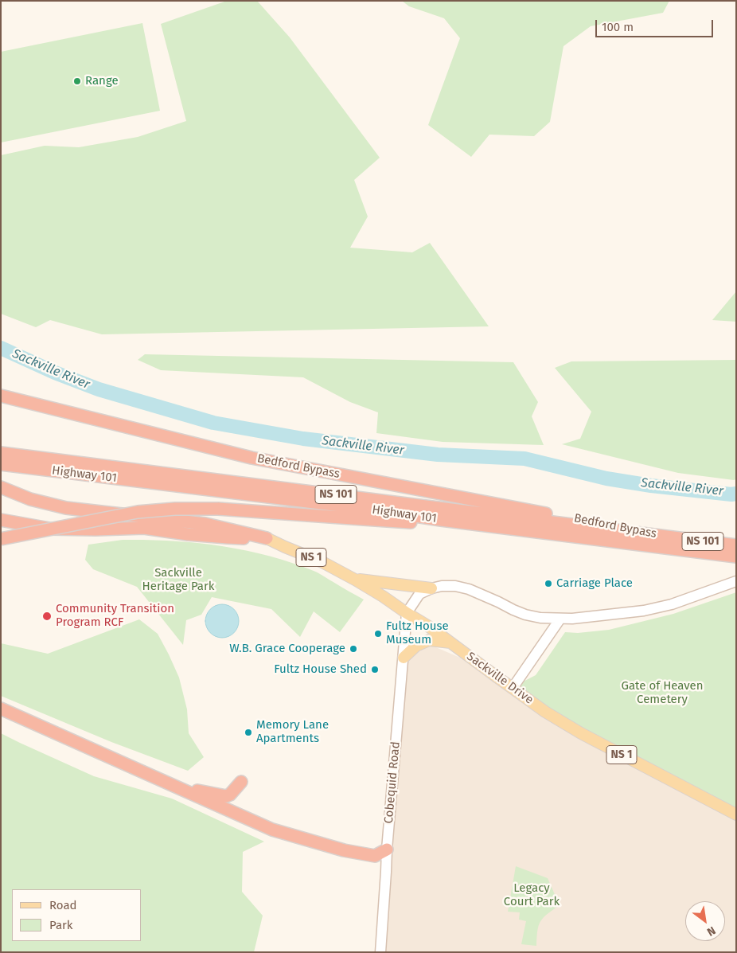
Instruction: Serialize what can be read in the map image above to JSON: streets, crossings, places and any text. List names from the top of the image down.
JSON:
{
  "streets": {
    "highway": ["Bedford Bypass", "Highway 101", "NS 101"],
    "main road": ["NS 1", "Sackville Drive"],
    "street": ["Cobequid Road"]
  },
  "crossings": [
    ["Bedford Bypass", "Highway 101"],
    ["Sackville Drive", "Cobequid Road"]
  ],
  "water": ["Sackville River"],
  "parks": ["Sackville Heritage Park", "Gate of Heaven Cemetery", "Legacy Court Park"],
  "places": [
    "Range",
    "Carriage Place",
    "Community Transition Program RCF",
    "Fultz House Museum",
    "W.B. Grace Cooperage",
    "Fultz House Shed",
    "Memory Lane Apartments"
  ],
  "legend": ["Road", "Park"],
  "scale_bar": "100 m",
  "north": "bottom right"
}
